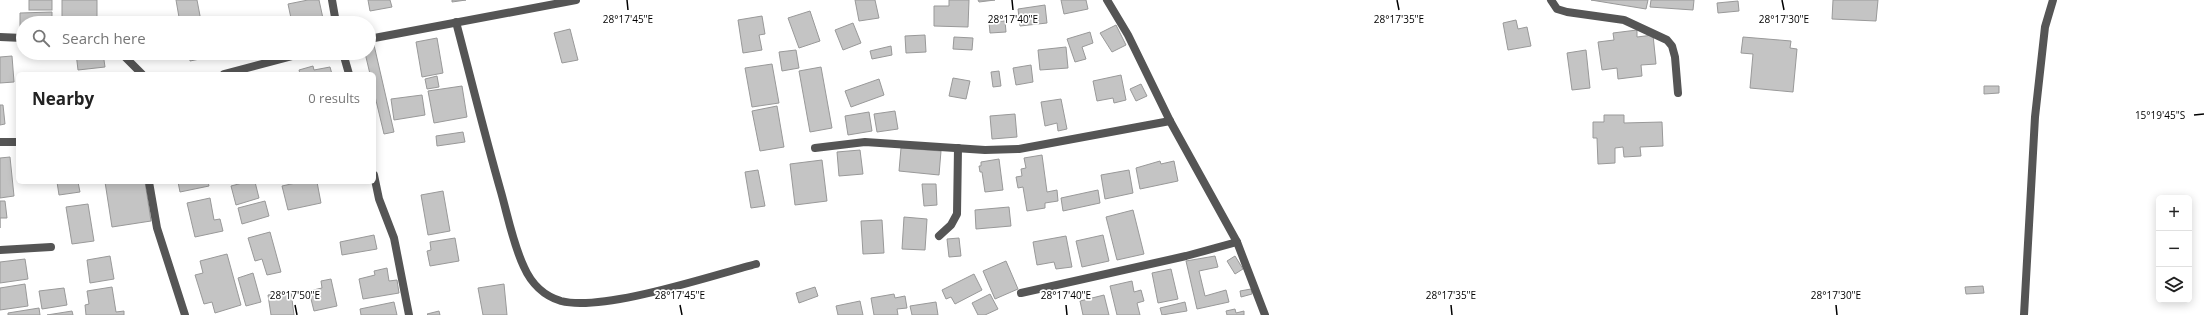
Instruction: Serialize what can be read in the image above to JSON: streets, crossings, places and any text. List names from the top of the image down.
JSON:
{
  "page": {
    "search": "Search here",
    "heading": ["Nearby", "0 results"],
    "map_buttons": ["+", "−"]
  },
  "coordinates": [
    "28°17'40\"E",
    "28°17'45\"E",
    "28°17'35\"E",
    "28°17'30\"E",
    "15°19'45\"S",
    "28°17'50\"E"
  ]
}
